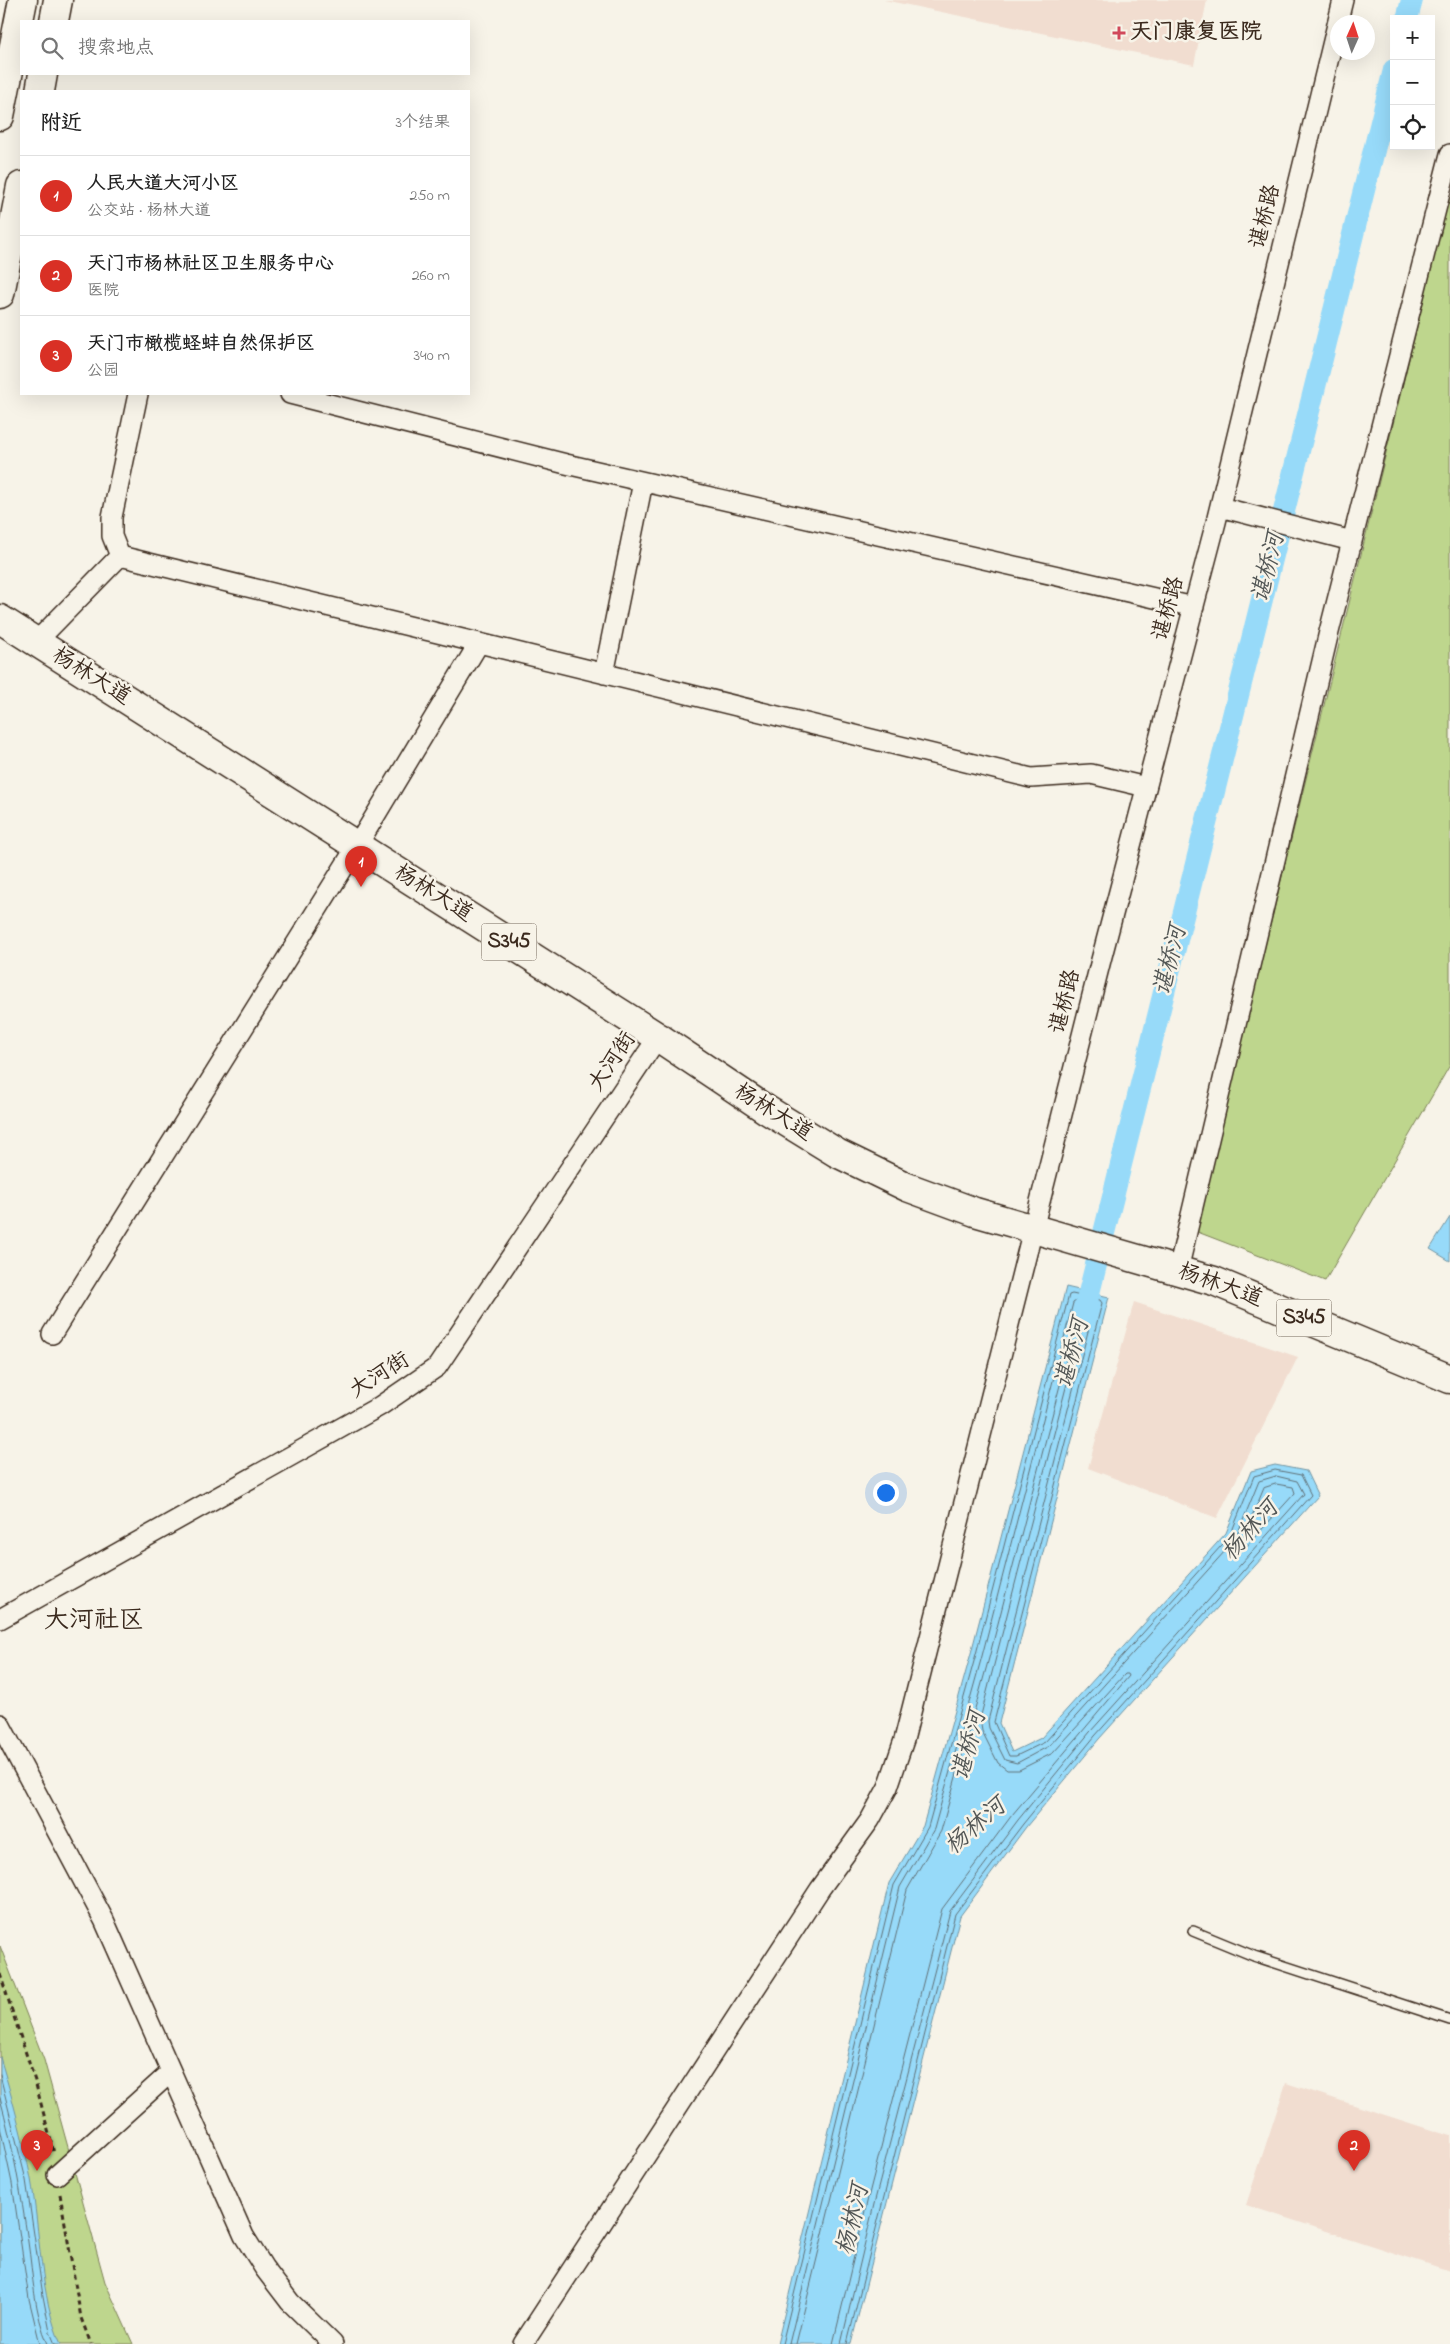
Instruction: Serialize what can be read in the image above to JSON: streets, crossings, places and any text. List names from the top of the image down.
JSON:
{
  "streets": {
    "main road": ["杨林大道", "S345"],
    "street": ["谌桥路", "大河街"]
  },
  "crossings": [
    ["谌桥路", "杨林大道"],
    ["谌桥路", "S345"],
    ["杨林大道", "S345"],
    ["杨林大道", "大河街"]
  ],
  "districts": ["大河社区"],
  "water": ["谌桥河", "杨林河"],
  "places": {
    "health": ["天门康复医院"]
  },
  "north": "top",
  "page": {
    "map_buttons": ["+", "−"],
    "search": "搜索地点",
    "heading": ["附近", "3个结果"],
    "list": [
      {
        "mark": "1",
        "name": "人民大道大河小区",
        "note": "公交站 · 杨林大道",
        "value": "250 m"
      },
      {
        "mark": "2",
        "name": "天门市杨林社区卫生服务中心",
        "note": "医院",
        "value": "260 m"
      },
      {
        "mark": "3",
        "name": "天门市橄榄蛏蚌自然保护区",
        "note": "公园",
        "value": "340 m"
      }
    ],
    "pins": ["1", "2", "3"]
  }
}
